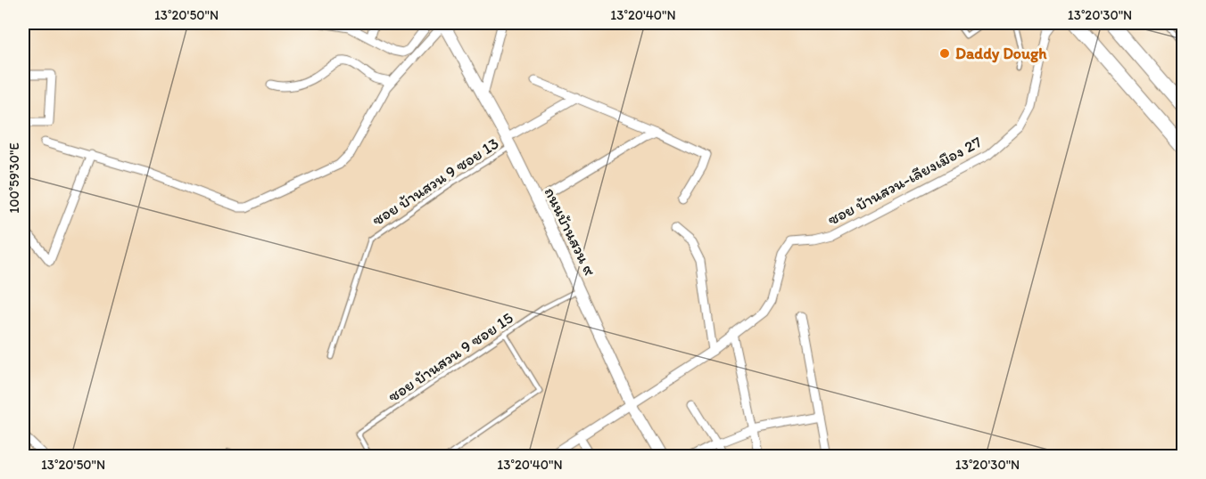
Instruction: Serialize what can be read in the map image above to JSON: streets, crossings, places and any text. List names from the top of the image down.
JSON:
{
  "streets": {
    "street": ["ซอย บ้านสวน-เลียงเมือง 27", "ถนนบ้านสวน ๙"],
    "lane": ["ซอย บ้านสวน 9 ซอย 13", "ซอย บ้านสวน 9 ซอย 15"]
  },
  "crossings": [
    ["ซอย บ้านสวน-เลียงเมือง 27", "ถนนบ้านสวน ๙"],
    ["ซอย บ้านสวน 9 ซอย 13", "ถนนบ้านสวน ๙"],
    ["ถนนบ้านสวน ๙", "ซอย บ้านสวน 9 ซอย 15"]
  ],
  "places": ["Daddy Dough"],
  "coordinates": [
    "13°20'50\"N",
    "13°20'40\"N",
    "13°20'30\"N",
    "100°59'30\"E"
  ]
}
